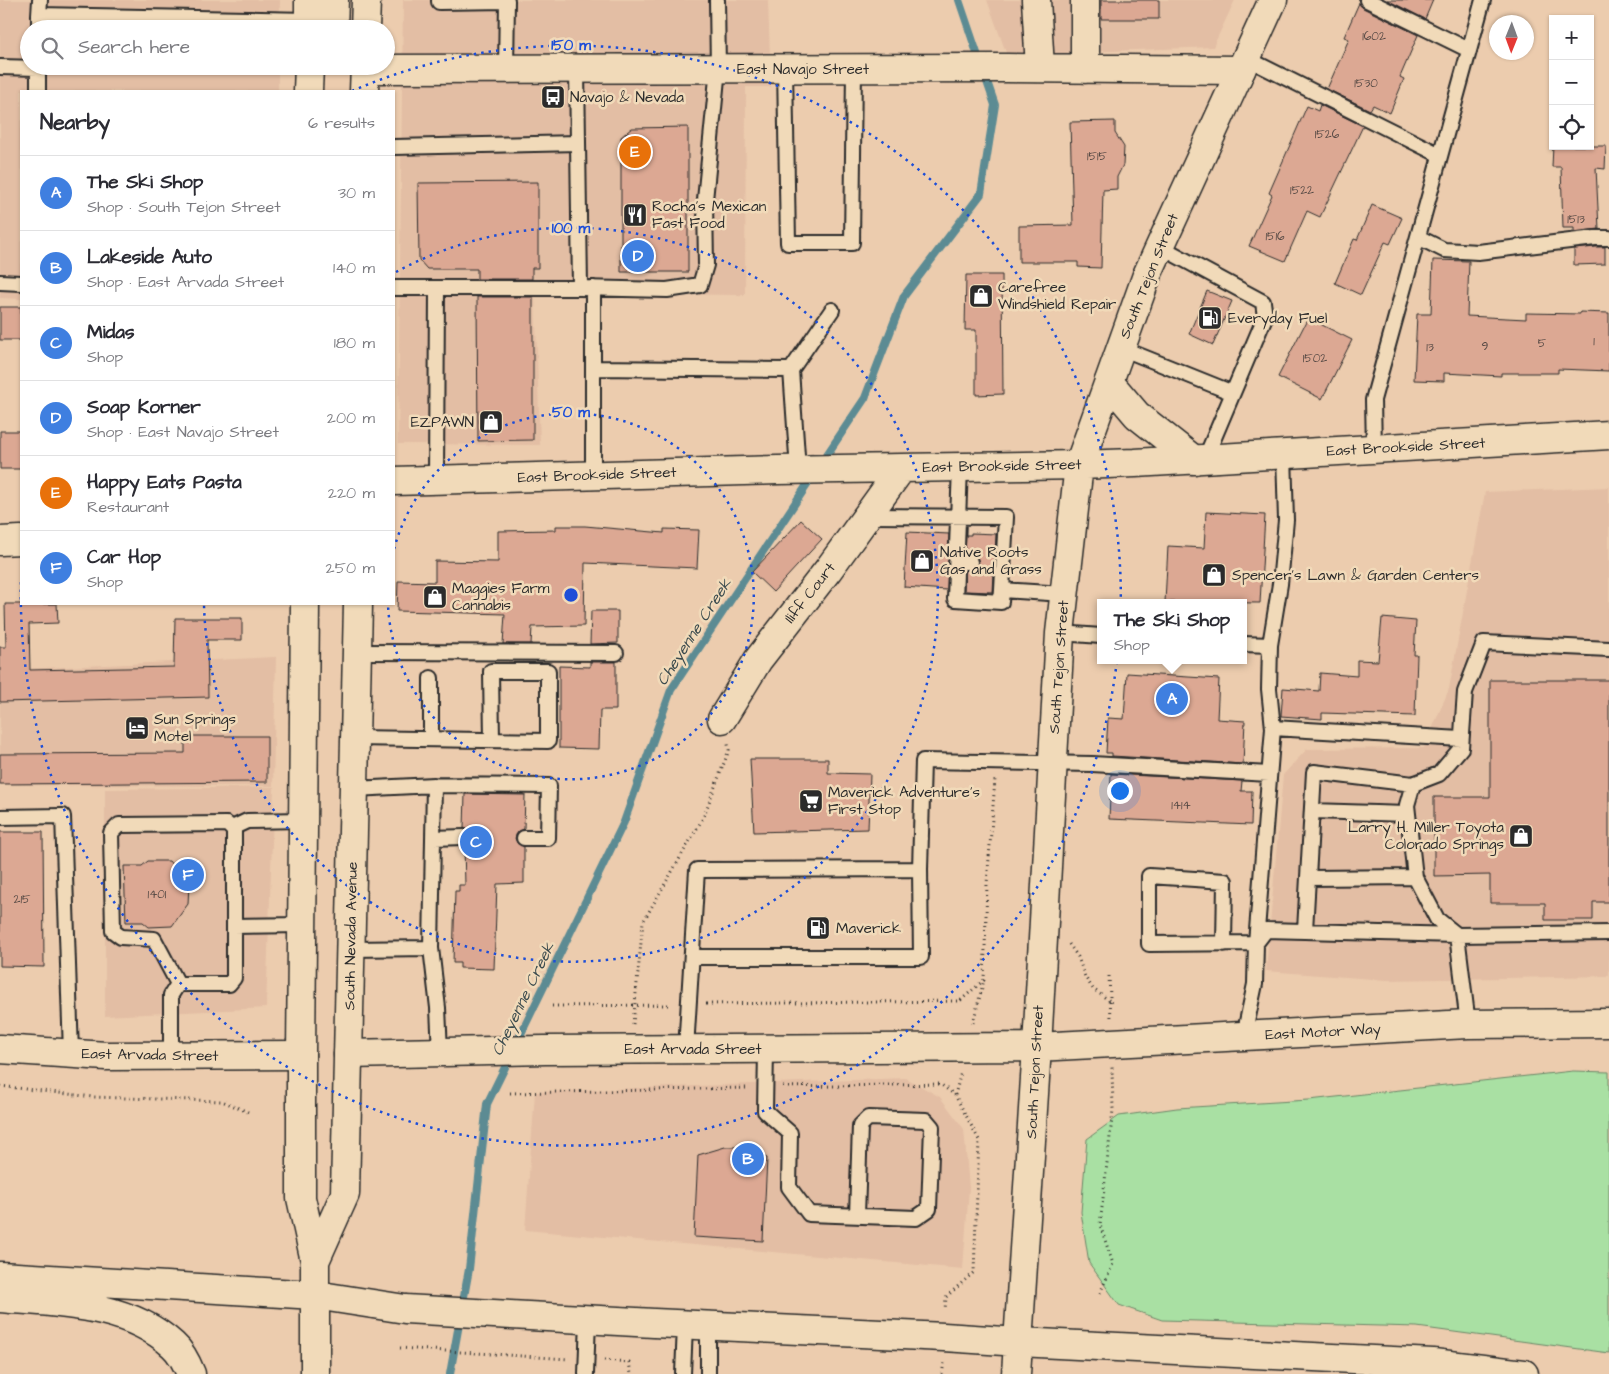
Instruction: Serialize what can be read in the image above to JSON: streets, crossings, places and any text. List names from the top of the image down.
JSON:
{
  "streets": {
    "main road": [
      "East Navajo Street",
      "South Tejon Street",
      "East Brookside Street",
      "Iliff Court",
      "South Nevada Avenue",
      "East Motor Way",
      "East Arvada Street"
    ]
  },
  "crossings": [
    ["East Navajo Street", "South Tejon Street"],
    ["South Tejon Street", "East Brookside Street"],
    ["South Tejon Street", "East Motor Way"],
    ["South Tejon Street", "East Arvada Street"],
    ["East Brookside Street", "Iliff Court"],
    ["South Nevada Avenue", "East Arvada Street"],
    ["East Motor Way", "East Arvada Street"]
  ],
  "water": ["Cheyenne Creek"],
  "places": {
    "bus stop": ["Navajo & Nevada"],
    "restaurant": ["Rocha's Mexican Fast Food"],
    "shop": [
      "Carefree Windshield Repair",
      "EZPAWN",
      "Native Roots Gas and Grass",
      "Spencer’s Lawn & Garden Centers",
      "Maggies Farm Cannabis",
      "Larry H. Miller Toyota Colorado Springs"
    ],
    "fuel station": ["Everyday Fuel", "Maverick"],
    "hotel": ["Sun Springs Motel"],
    "supermarket": ["Maverick Adventure's First Stop"]
  },
  "house_numbers": [
    "1602",
    "1530",
    "1526",
    "1515",
    "1522",
    "1513",
    "1516",
    "1",
    "5",
    "9",
    "13",
    "1502",
    "1414",
    "1401",
    "215"
  ],
  "north": "bottom",
  "page": {
    "map_buttons": ["+", "−"],
    "search": "Search here",
    "heading": ["Nearby", "6 results"],
    "pins": [
      "E",
      "D",
      "A",
      "C",
      "F",
      "B"
    ],
    "list": [
      {
        "mark": "A",
        "name": "The Ski Shop",
        "note": "Shop · South Tejon Street",
        "value": "30 m"
      },
      {
        "mark": "B",
        "name": "Lakeside Auto",
        "note": "Shop · East Arvada Street",
        "value": "140 m"
      },
      {
        "mark": "C",
        "name": "Midas",
        "note": "Shop",
        "value": "180 m"
      },
      {
        "mark": "D",
        "name": "Soap Korner",
        "note": "Shop · East Navajo Street",
        "value": "200 m"
      },
      {
        "mark": "E",
        "name": "Happy Eats Pasta",
        "note": "Restaurant",
        "value": "220 m"
      },
      {
        "mark": "F",
        "name": "Car Hop",
        "note": "Shop",
        "value": "250 m"
      }
    ],
    "popup": ["The Ski Shop", "Shop"]
  },
  "rings": ["150 m", "100 m", "50 m"]
}
